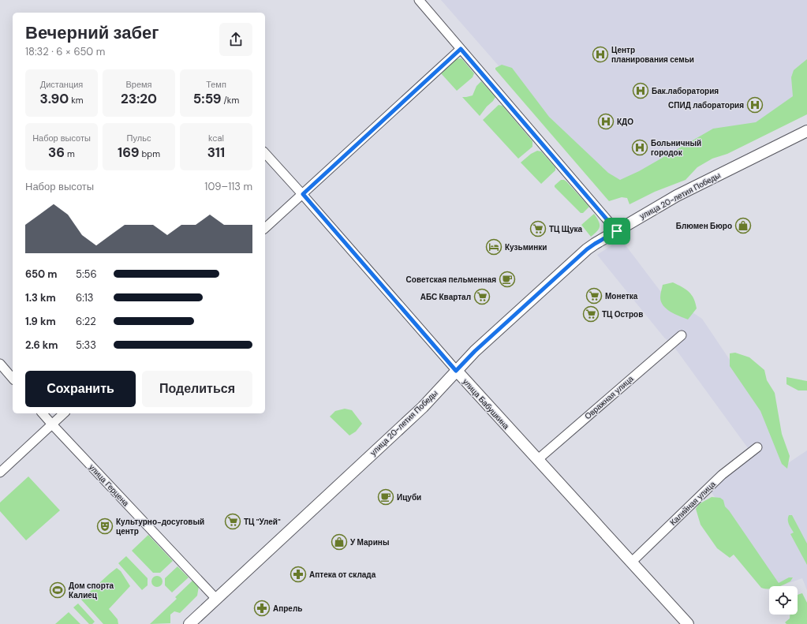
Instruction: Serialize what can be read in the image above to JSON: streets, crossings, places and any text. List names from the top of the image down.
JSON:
{
  "streets": {
    "street": [
      "улица 20-летия Победы",
      "Овражная улица",
      "улица Бабушкина",
      "улица Герцена",
      "Калийная улица"
    ]
  },
  "crossings": [
    ["улица 20-летия Победы", "улица Бабушкина"],
    ["улица 20-летия Победы", "улица Герцена"],
    ["Овражная улица", "улица Бабушкина"],
    ["улица Бабушкина", "Калийная улица"]
  ],
  "places": {
    "hospital": [
      "Центр планирования семьи",
      "Бак.лаборатория",
      "СПИД лаборатория",
      "КДО",
      "Больничный городок"
    ],
    "shop": ["Блюмен Бюро", "У Марины"],
    "supermarket": [
      "ТЦ Щука",
      "Монетка",
      "АБС Квартал",
      "ТЦ Остров",
      "ТЦ \"Улей\""
    ],
    "hotel": ["Кузьминки"],
    "cafe": ["Советская пельменная", "Ицуби"],
    "theatre": ["Культурно-досуговый центр"],
    "pharmacy": ["Аптека от склада", "Апрель"],
    "sports": ["Дом спорта Калиец"]
  },
  "page": {
    "heading": ["Вечерний забег", "18:32 · 6 × 650 m"],
    "stats": [
      ["Дистанция", "3.90 km"],
      ["Время", "23:20"],
      ["Темп", "5:59 /km"],
      ["Набор высоты", "36 m"],
      ["Пульс", "169 bpm"],
      ["kcal", "311"]
    ],
    "chart": ["Набор высоты", "109–113 m"],
    "list": [
      {
        "name": "650 m",
        "note": "5:56"
      },
      {
        "name": "1.3 km",
        "note": "6:13"
      },
      {
        "name": "1.9 km",
        "note": "6:22"
      },
      {
        "name": "2.6 km",
        "note": "5:33"
      }
    ],
    "buttons": ["Сохранить", "Поделиться"]
  }
}
